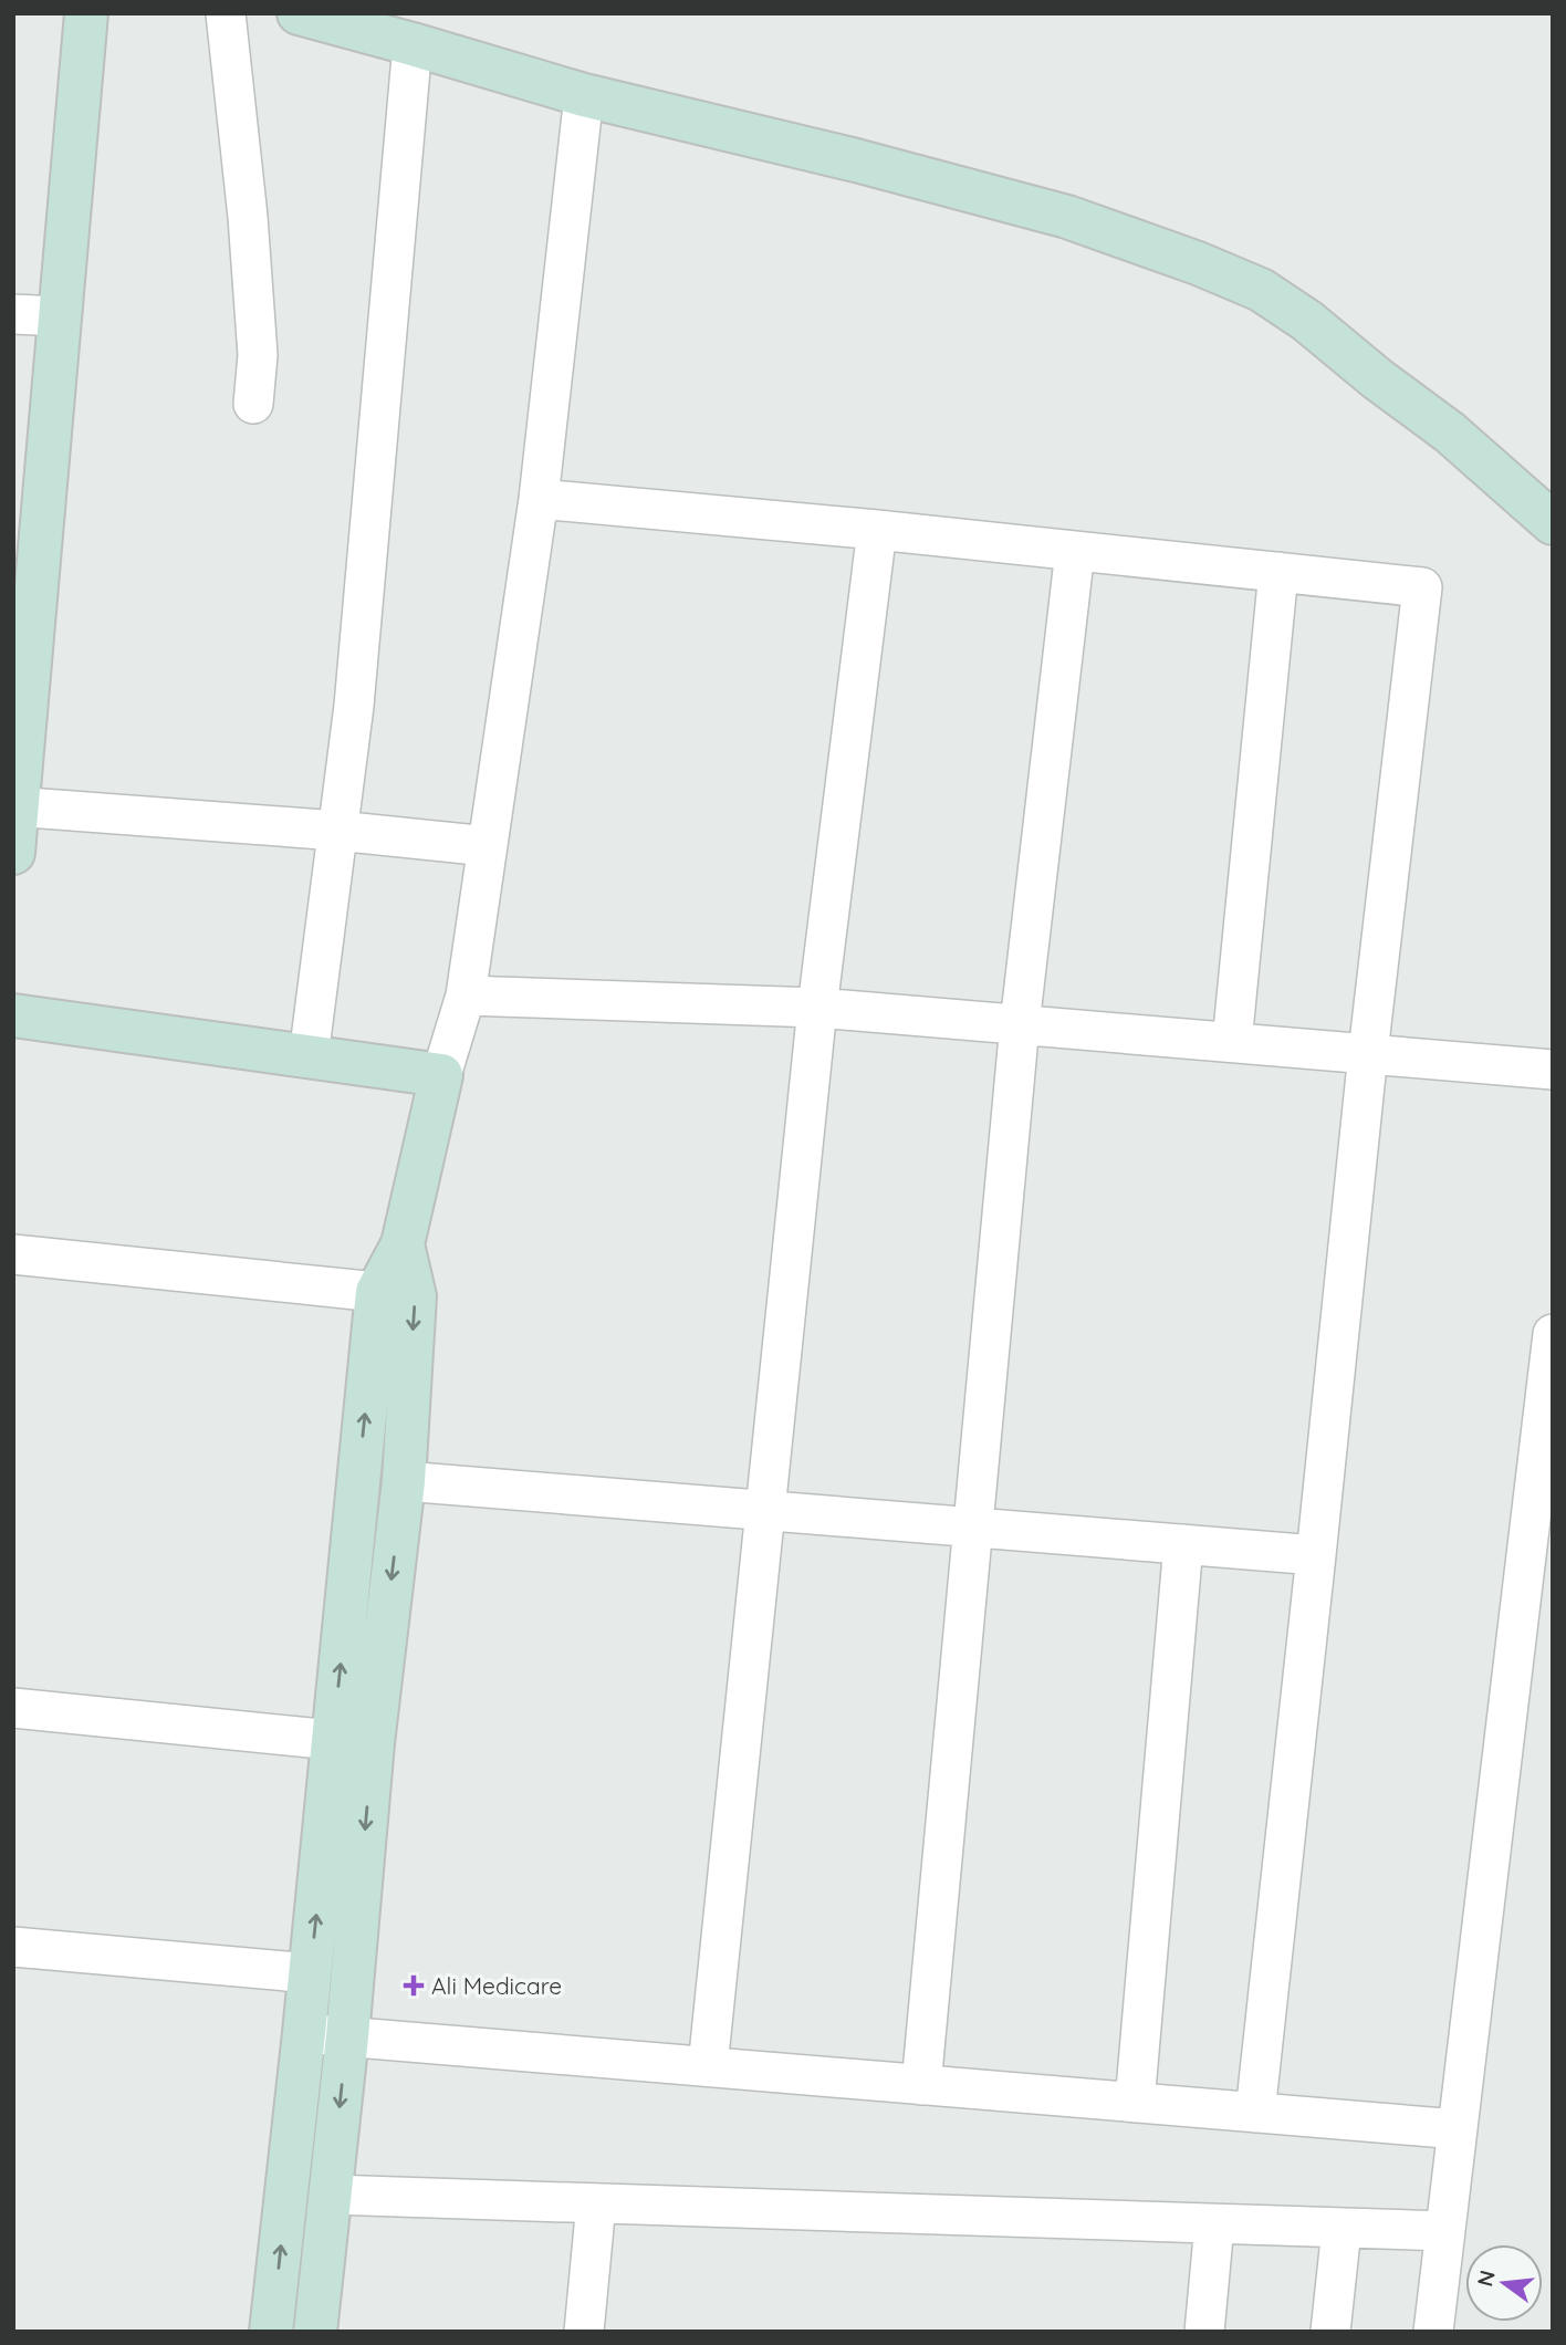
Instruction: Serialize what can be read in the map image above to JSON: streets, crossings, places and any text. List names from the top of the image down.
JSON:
{
  "places": {
    "health": ["Ali Medicare"]
  },
  "north": "left"
}
